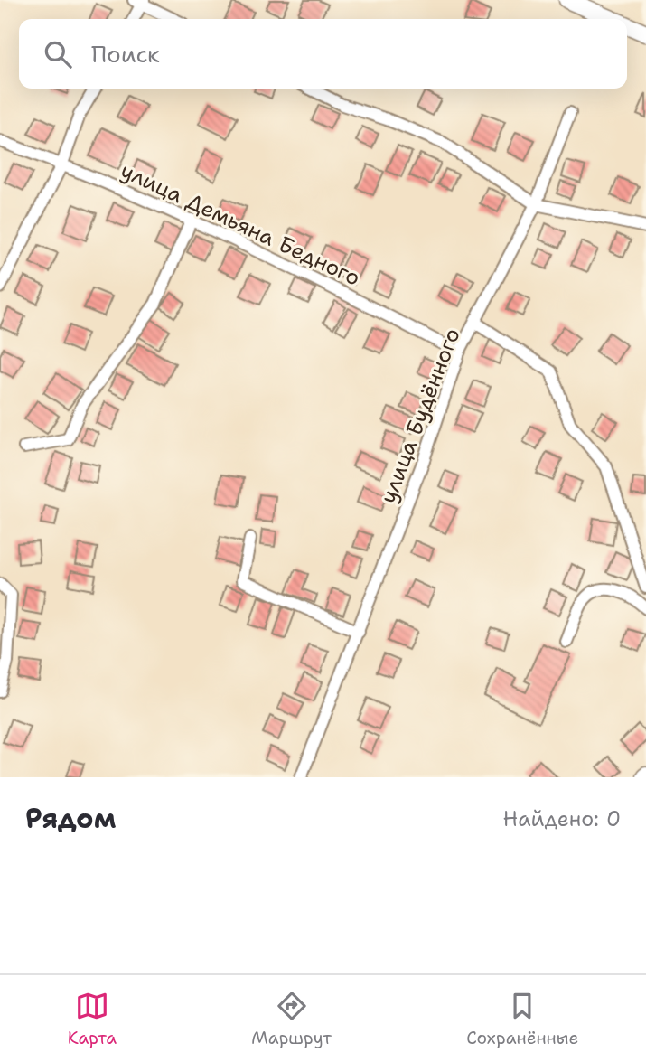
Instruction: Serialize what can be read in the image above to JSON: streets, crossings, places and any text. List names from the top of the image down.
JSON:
{
  "streets": {
    "street": ["улица Демьяна Бедного", "улица Будённого"]
  },
  "crossings": [
    ["улица Демьяна Бедного", "улица Будённого"]
  ],
  "page": {
    "search": "Поиск",
    "heading": ["Рядом", "Найдено: 0"],
    "nav": ["Карта", "Маршрут", "Сохранённые"]
  }
}
